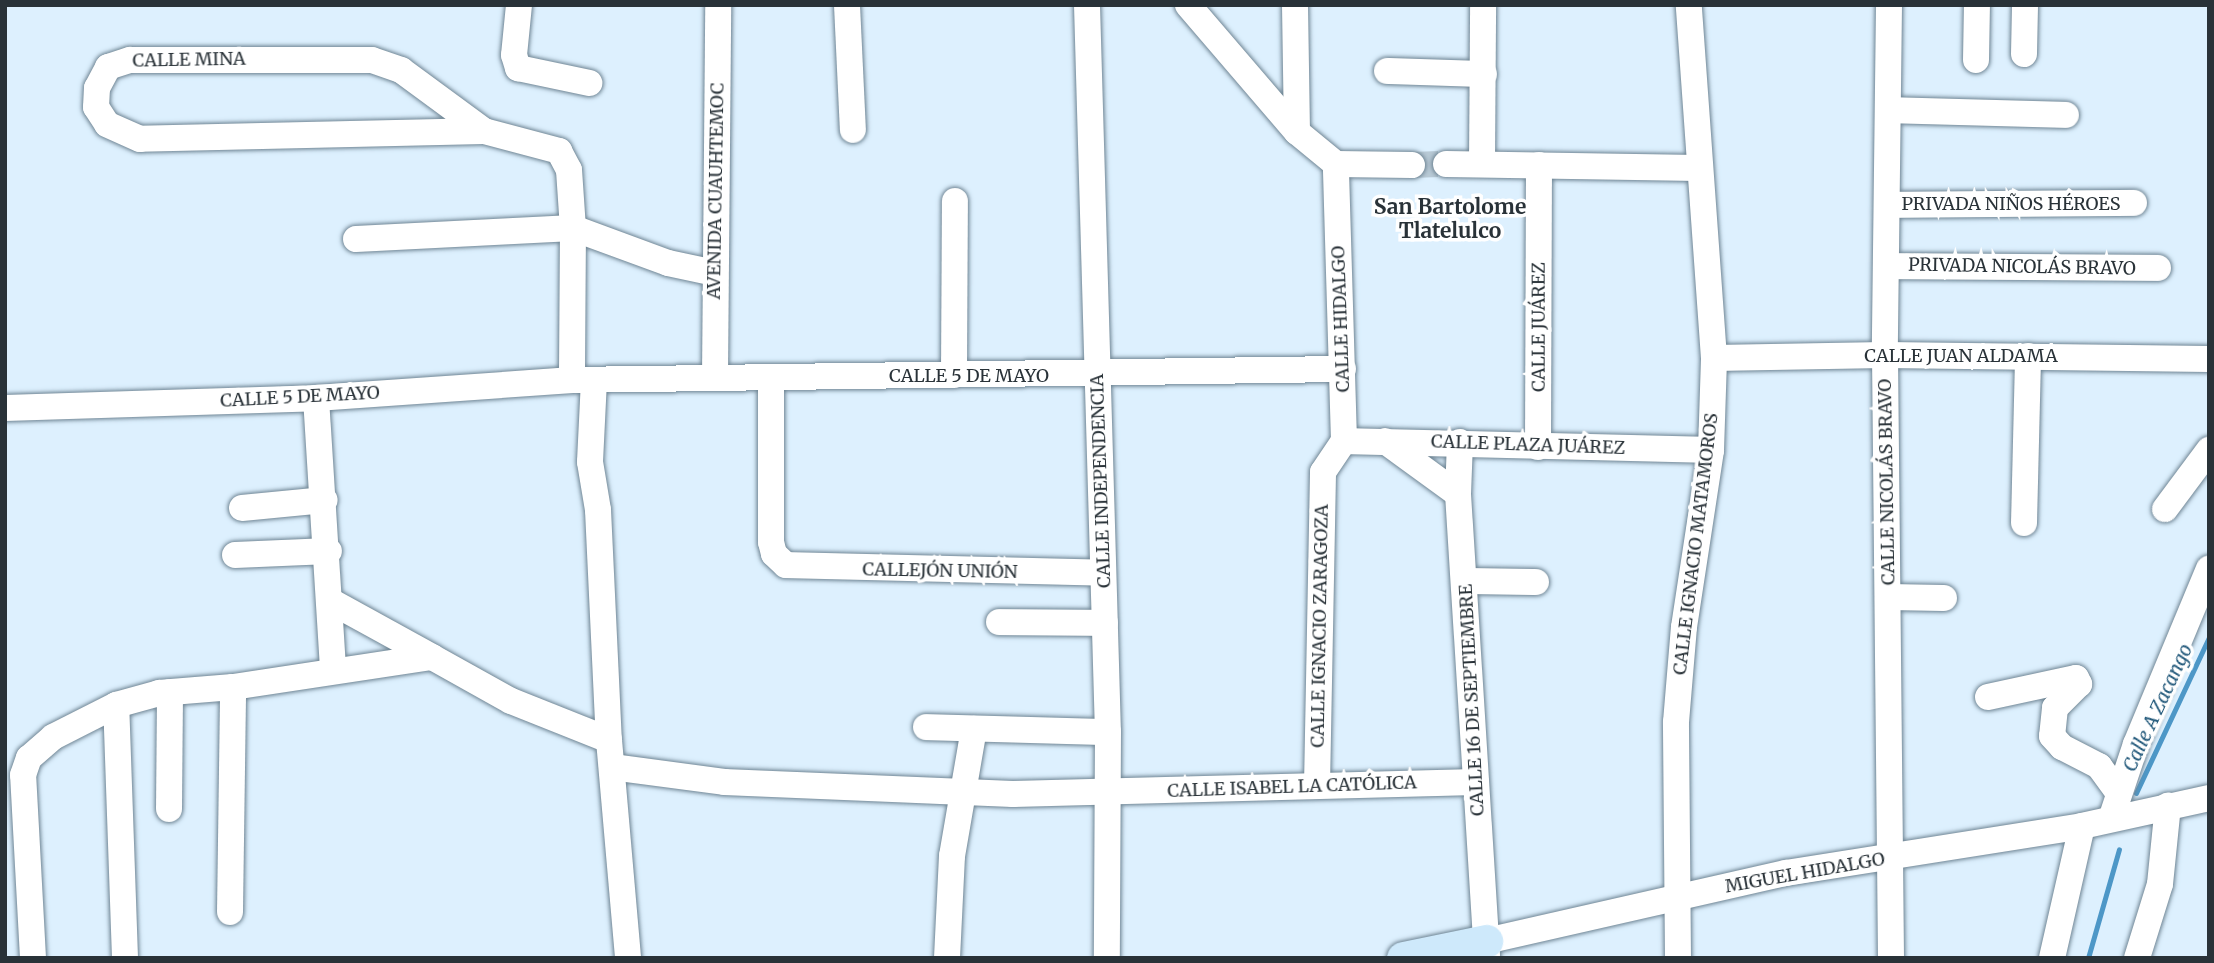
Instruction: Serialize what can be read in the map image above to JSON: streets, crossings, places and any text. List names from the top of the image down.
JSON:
{
  "streets": {
    "main road": ["MIGUEL HIDALGO"],
    "street": [
      "CALLE MINA",
      "AVENIDA CUAUHTEMOC",
      "PRIVADA NIÑOS HÉROES",
      "PRIVADA NICOLÁS BRAVO",
      "CALLE HIDALGO",
      "CALLE JUÁREZ",
      "CALLE JUAN ALDAMA",
      "CALLE 5 DE MAYO",
      "CALLE PLAZA JUÁREZ",
      "CALLE INDEPENDENCIA",
      "CALLE NICOLÁS BRAVO",
      "CALLE IGNACIO MATAMOROS",
      "CALLEJÓN UNIÓN",
      "CALLE IGNACIO ZARAGOZA",
      "CALLE 16 DE SEPTIEMBRE",
      "CALLE ISABEL LA CATÓLICA"
    ]
  },
  "crossings": [
    ["AVENIDA CUAUHTEMOC", "CALLE 5 DE MAYO"],
    ["PRIVADA NIÑOS HÉROES", "CALLE NICOLÁS BRAVO"],
    ["PRIVADA NICOLÁS BRAVO", "CALLE NICOLÁS BRAVO"],
    ["CALLE HIDALGO", "CALLE 5 DE MAYO"],
    ["CALLE HIDALGO", "CALLE PLAZA JUÁREZ"],
    ["CALLE HIDALGO", "CALLE IGNACIO ZARAGOZA"],
    ["CALLE JUÁREZ", "CALLE PLAZA JUÁREZ"],
    ["CALLE JUAN ALDAMA", "CALLE NICOLÁS BRAVO"],
    ["CALLE JUAN ALDAMA", "CALLE IGNACIO MATAMOROS"],
    ["CALLE 5 DE MAYO", "CALLE INDEPENDENCIA"],
    ["CALLE 5 DE MAYO", "CALLEJÓN UNIÓN"],
    ["CALLE PLAZA JUÁREZ", "CALLE IGNACIO MATAMOROS"],
    ["CALLE PLAZA JUÁREZ", "CALLE IGNACIO ZARAGOZA"],
    ["CALLE PLAZA JUÁREZ", "CALLE 16 DE SEPTIEMBRE"],
    ["CALLE INDEPENDENCIA", "CALLEJÓN UNIÓN"],
    ["CALLE INDEPENDENCIA", "CALLE ISABEL LA CATÓLICA"],
    ["CALLE NICOLÁS BRAVO", "MIGUEL HIDALGO"],
    ["CALLE IGNACIO MATAMOROS", "MIGUEL HIDALGO"],
    ["CALLE IGNACIO ZARAGOZA", "CALLE ISABEL LA CATÓLICA"],
    ["CALLE 16 DE SEPTIEMBRE", "CALLE ISABEL LA CATÓLICA"],
    ["CALLE 16 DE SEPTIEMBRE", "MIGUEL HIDALGO"]
  ],
  "districts": ["San Bartolome Tlatelulco"],
  "water": ["Calle A Zacango"]
}
